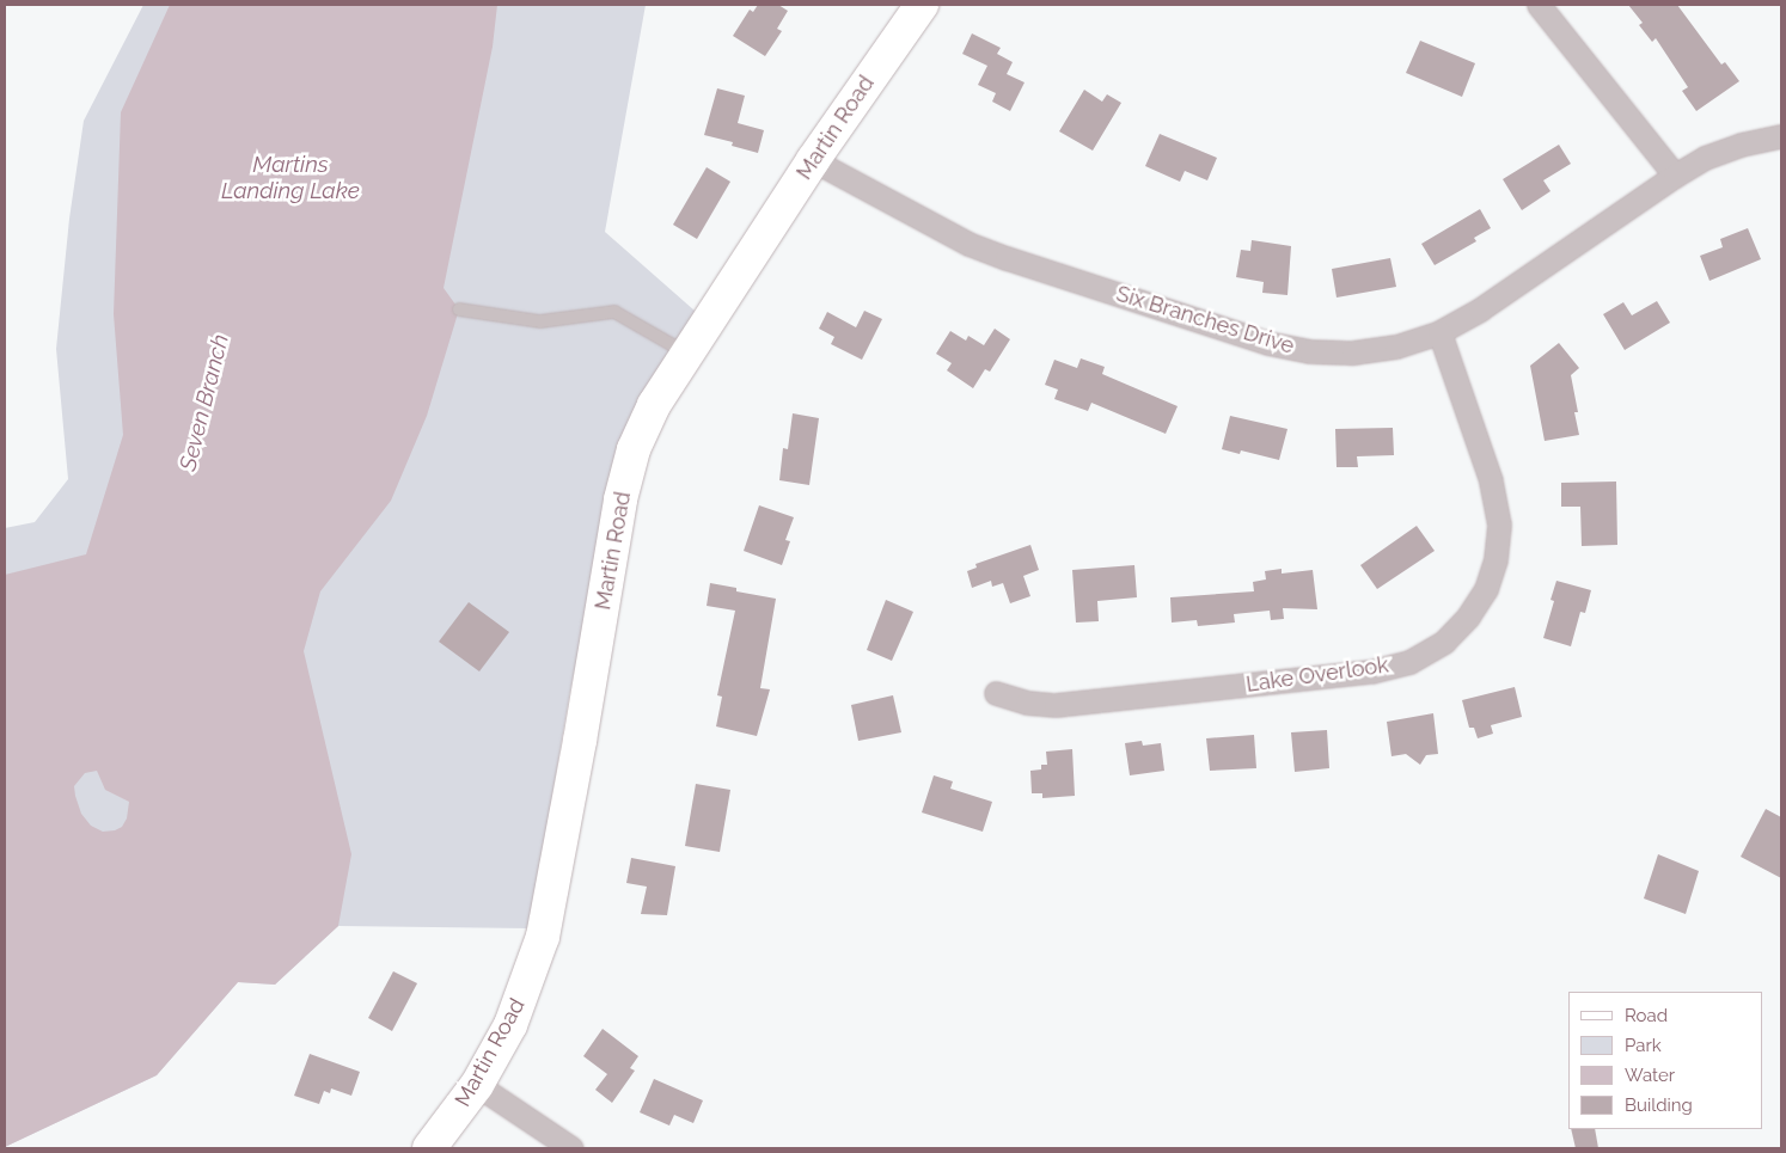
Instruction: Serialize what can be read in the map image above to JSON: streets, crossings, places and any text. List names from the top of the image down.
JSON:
{
  "streets": {
    "street": ["Martin Road", "Six Branches Drive", "Lake Overlook"]
  },
  "crossings": [
    ["Martin Road", "Six Branches Drive"],
    ["Six Branches Drive", "Lake Overlook"]
  ],
  "water": ["Martins Landing Lake", "Seven Branch"],
  "legend": [
    "Road",
    "Park",
    "Water",
    "Building"
  ]
}
